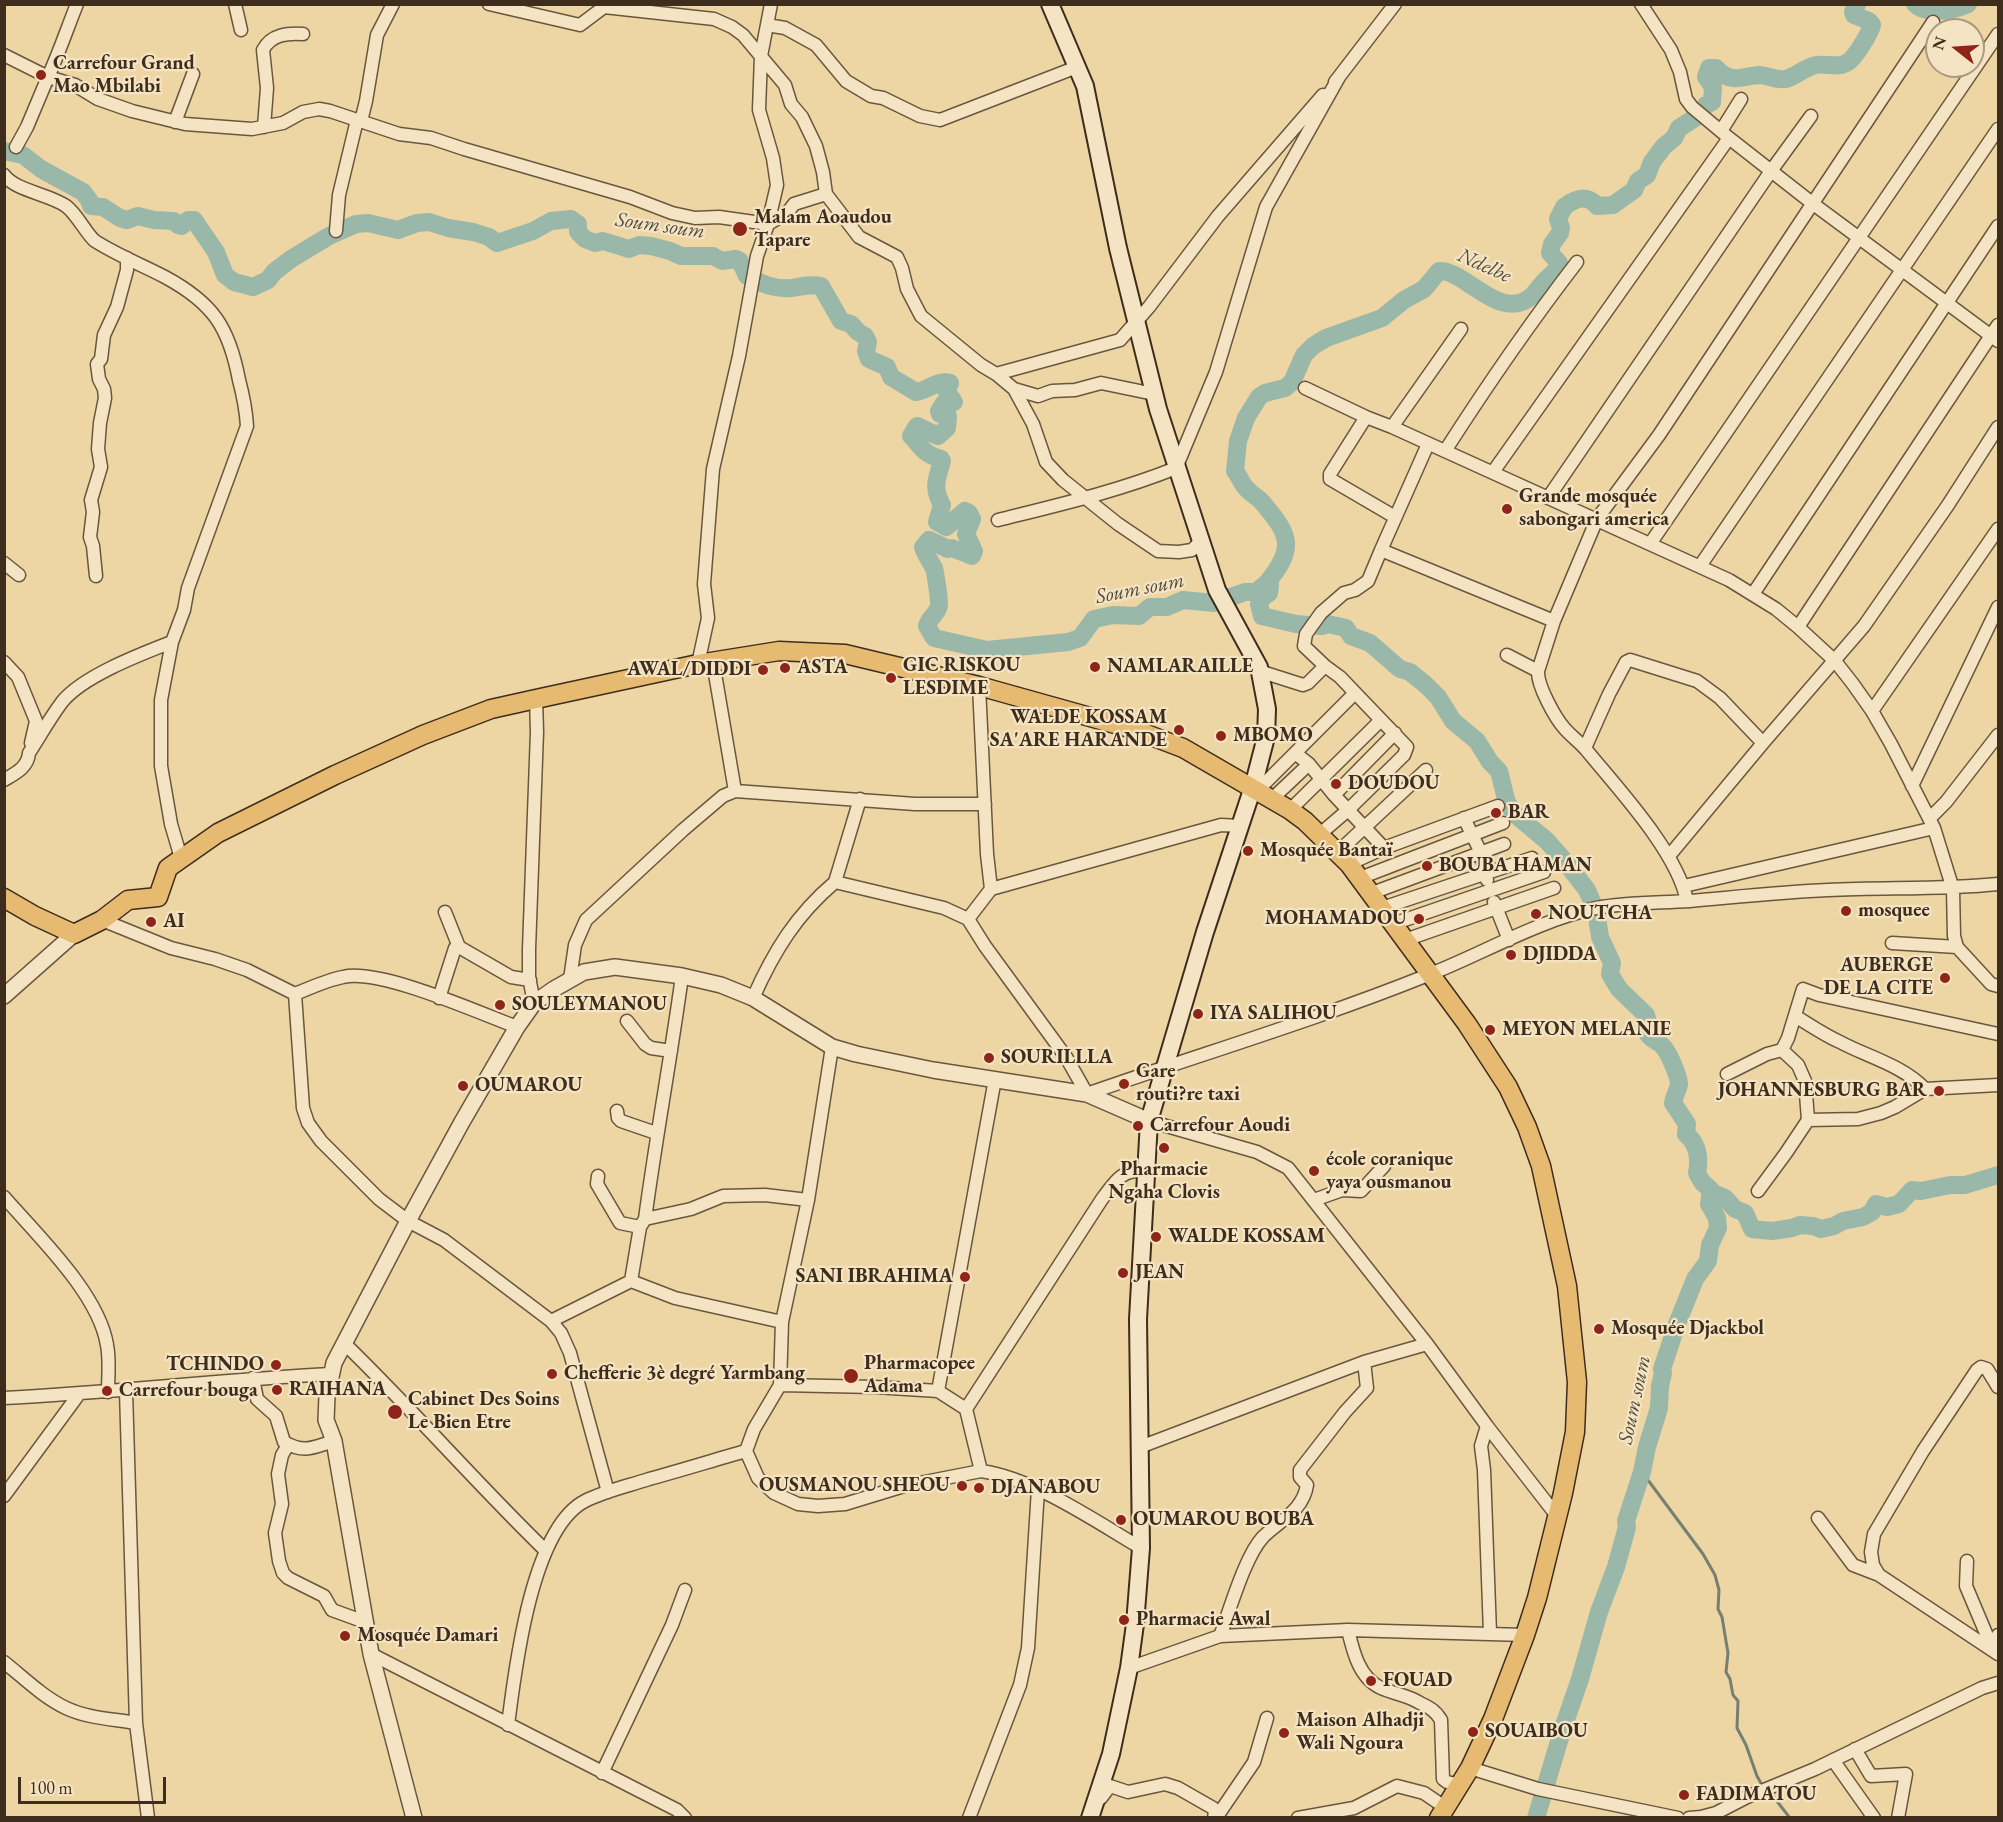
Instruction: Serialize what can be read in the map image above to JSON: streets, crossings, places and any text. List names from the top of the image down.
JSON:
{
  "water": ["Soum soum", "Ndelbe"],
  "places": [
    "Carrefour Grand Mao Mbilabi",
    "Malam Aoaudou Tapare",
    "Grande mosquée sabongari america",
    "NAMLARAILLE",
    "ASTA",
    "AWAL/DIDDI",
    "GIC RISKOU LESDIME",
    "WALDE KOSSAM SA'ARE HARANDE",
    "MBOMO",
    "DOUDOU",
    "BAR",
    "Mosquée Bantaï",
    "BOUBA HAMAN",
    "mosquee",
    "NOUTCHA",
    "MOHAMADOU",
    "AI",
    "DJIDDA",
    "AUBERGE DE LA CITE",
    "SOULEYMANOU",
    "IYA SALIHOU",
    "MEYON MELANIE",
    "SOURILLLA",
    "Gare routi?re taxi",
    "OUMAROU",
    "JOHANNESBURG BAR",
    "Carrefour Aoudi",
    "Pharmacie Ngaha Clovis",
    "école coranique yaya ousmanou",
    "WALDE KOSSAM",
    "JEAN",
    "SANI IBRAHIMA",
    "Mosquée Djackbol",
    "TCHINDO",
    "Chefferie 3è degré Yarmbang",
    "Pharmacopee Adama",
    "RAIHANA",
    "Carrefour bouga",
    "Cabinet Des Soins Le Bien Etre",
    "OUSMANOU SHEOU",
    "DJANABOU",
    "OUMAROU BOUBA",
    "Pharmacie Awal",
    "Mosquée Damari",
    "FOUAD",
    "SOUAIBOU",
    "Maison Alhadji Wali Ngoura",
    "FADIMATOU"
  ],
  "scale_bar": "100 m",
  "north": "left"
}
